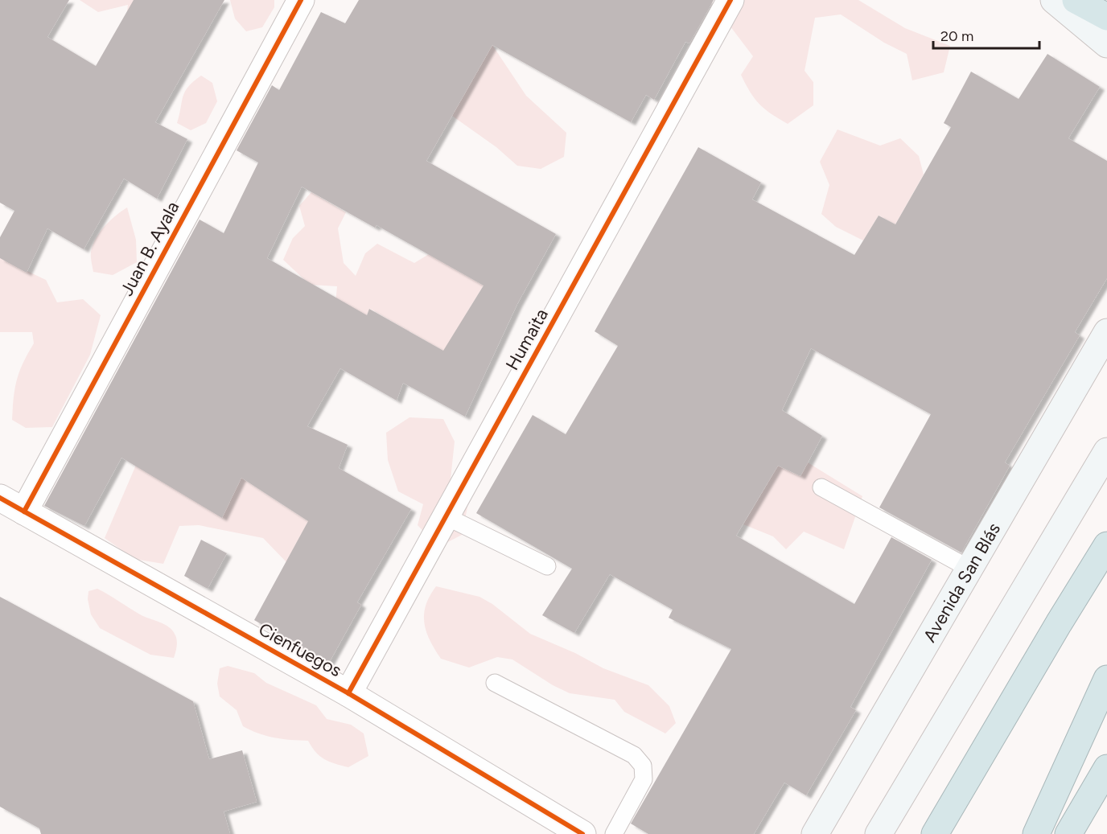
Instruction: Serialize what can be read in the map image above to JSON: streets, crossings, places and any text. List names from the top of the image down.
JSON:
{
  "streets": {
    "street": [
      "Juan B. Ayala",
      "Humaita",
      "Avenida San Blás",
      "Cienfuegos"
    ]
  },
  "crossings": [
    ["Juan B. Ayala", "Cienfuegos"],
    ["Humaita", "Cienfuegos"]
  ],
  "scale_bar": "20 m"
}
